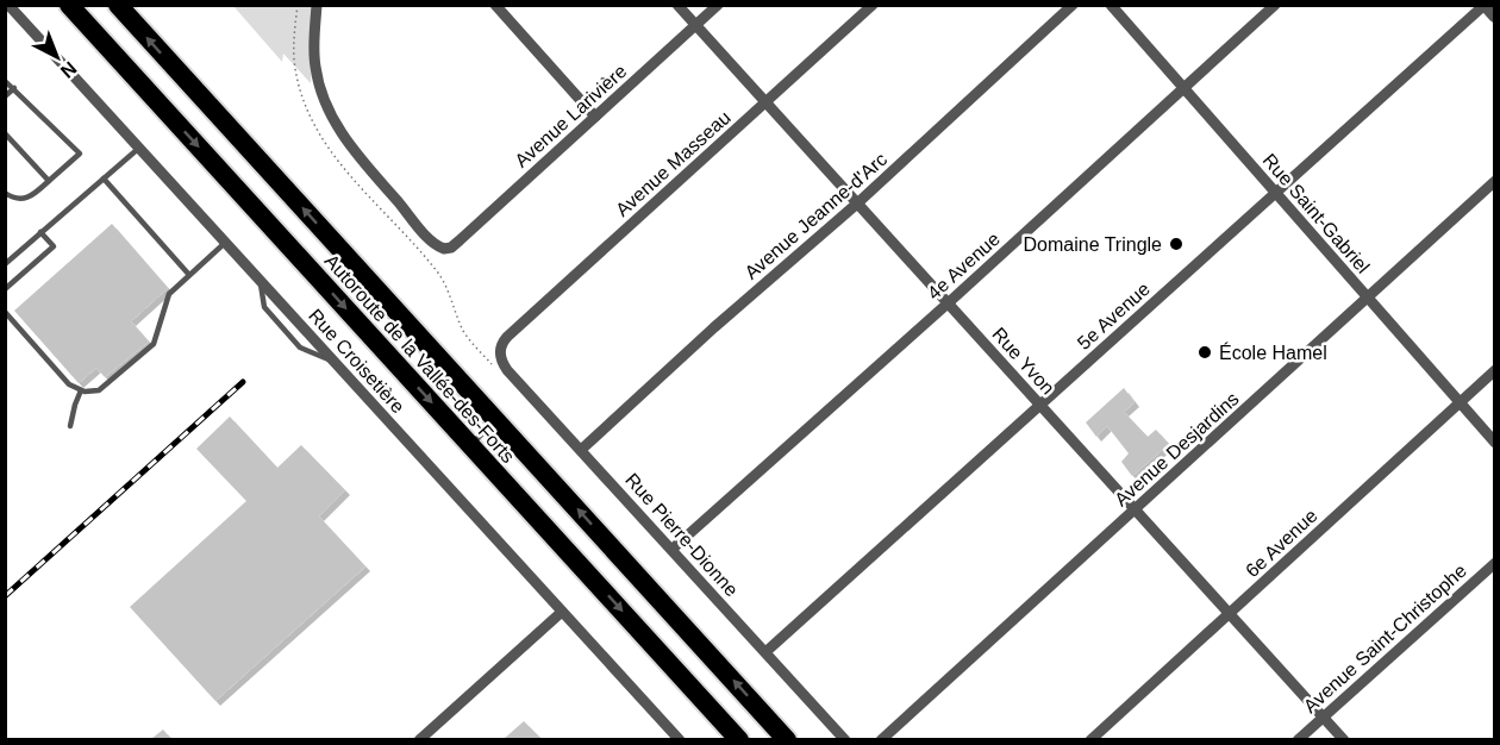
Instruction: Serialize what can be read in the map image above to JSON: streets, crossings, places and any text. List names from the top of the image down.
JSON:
{
  "streets": {
    "highway": ["Autoroute de la Vallée-des-Forts"],
    "street": [
      "Avenue Larivière",
      "Avenue Masseau",
      "Rue Saint-Gabriel",
      "Avenue Jeanne-d'Arc",
      "4e Avenue",
      "5e Avenue",
      "Rue Croisetière",
      "Rue Yvon",
      "Avenue Desjardins",
      "Rue Pierre-Dionne",
      "6e Avenue",
      "Avenue Saint-Christophe"
    ]
  },
  "crossings": [
    ["Avenue Larivière", "Rue Yvon"],
    ["Avenue Masseau", "Rue Yvon"],
    ["Avenue Masseau", "Rue Pierre-Dionne"],
    ["Rue Saint-Gabriel", "4e Avenue"],
    ["Rue Saint-Gabriel", "5e Avenue"],
    ["Rue Saint-Gabriel", "Avenue Desjardins"],
    ["Rue Saint-Gabriel", "6e Avenue"],
    ["Avenue Jeanne-d'Arc", "Rue Yvon"],
    ["Avenue Jeanne-d'Arc", "Rue Pierre-Dionne"],
    ["4e Avenue", "Rue Yvon"],
    ["4e Avenue", "Rue Pierre-Dionne"],
    ["5e Avenue", "Rue Yvon"],
    ["5e Avenue", "Rue Pierre-Dionne"],
    ["Rue Yvon", "Avenue Desjardins"],
    ["Rue Yvon", "6e Avenue"],
    ["Rue Yvon", "Avenue Saint-Christophe"]
  ],
  "places": ["Domaine Tringle", "École Hamel"],
  "north": "bottom right"
}
